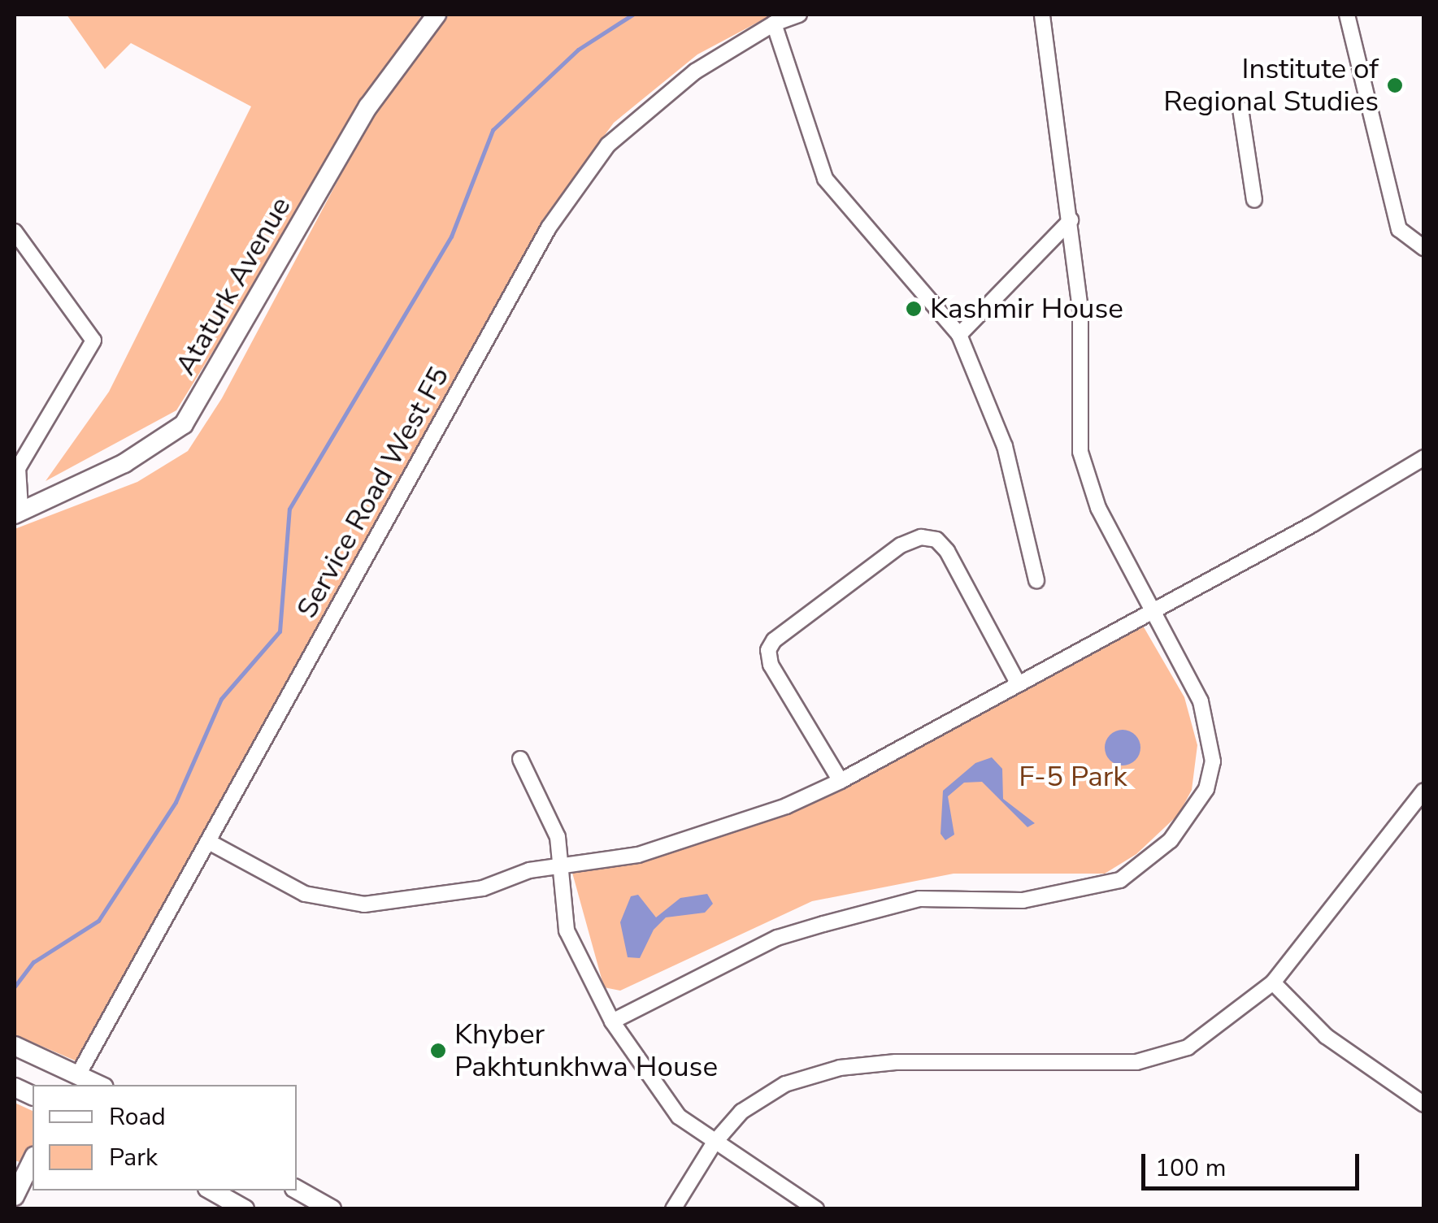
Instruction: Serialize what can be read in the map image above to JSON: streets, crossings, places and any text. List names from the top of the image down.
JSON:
{
  "streets": {
    "street": ["Ataturk Avenue", "Service Road West F5"]
  },
  "parks": ["F-5 Park"],
  "places": ["Institute of Regional Studies", "Kashmir House", "Khyber Pakhtunkhwa House"],
  "legend": ["Road", "Park"],
  "scale_bar": "100 m"
}
